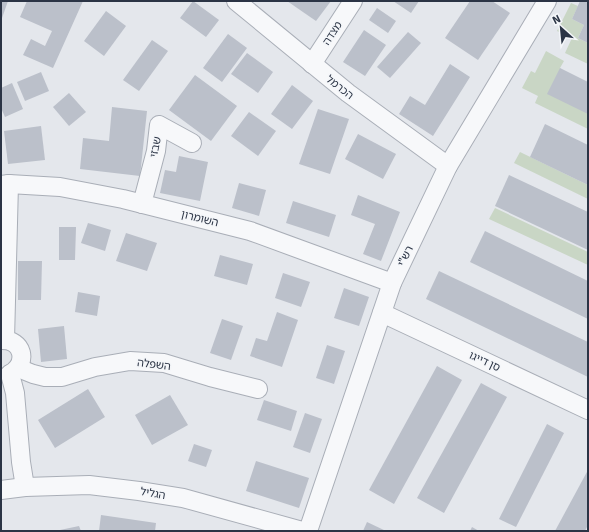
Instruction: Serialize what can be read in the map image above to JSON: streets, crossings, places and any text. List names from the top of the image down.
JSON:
{
  "streets": {
    "street": [
      "מצדה",
      "הכרמל",
      "שבזי",
      "השומרון",
      "רש\"י",
      "סן דייגו",
      "השפלה",
      "הגליל"
    ]
  },
  "crossings": [
    ["מצדה", "הכרמל"],
    ["הכרמל", "רש\"י"],
    ["שבזי", "השומרון"],
    ["השומרון", "רש\"י"],
    ["רש\"י", "סן דייגו"]
  ],
  "north": "top left"
}
